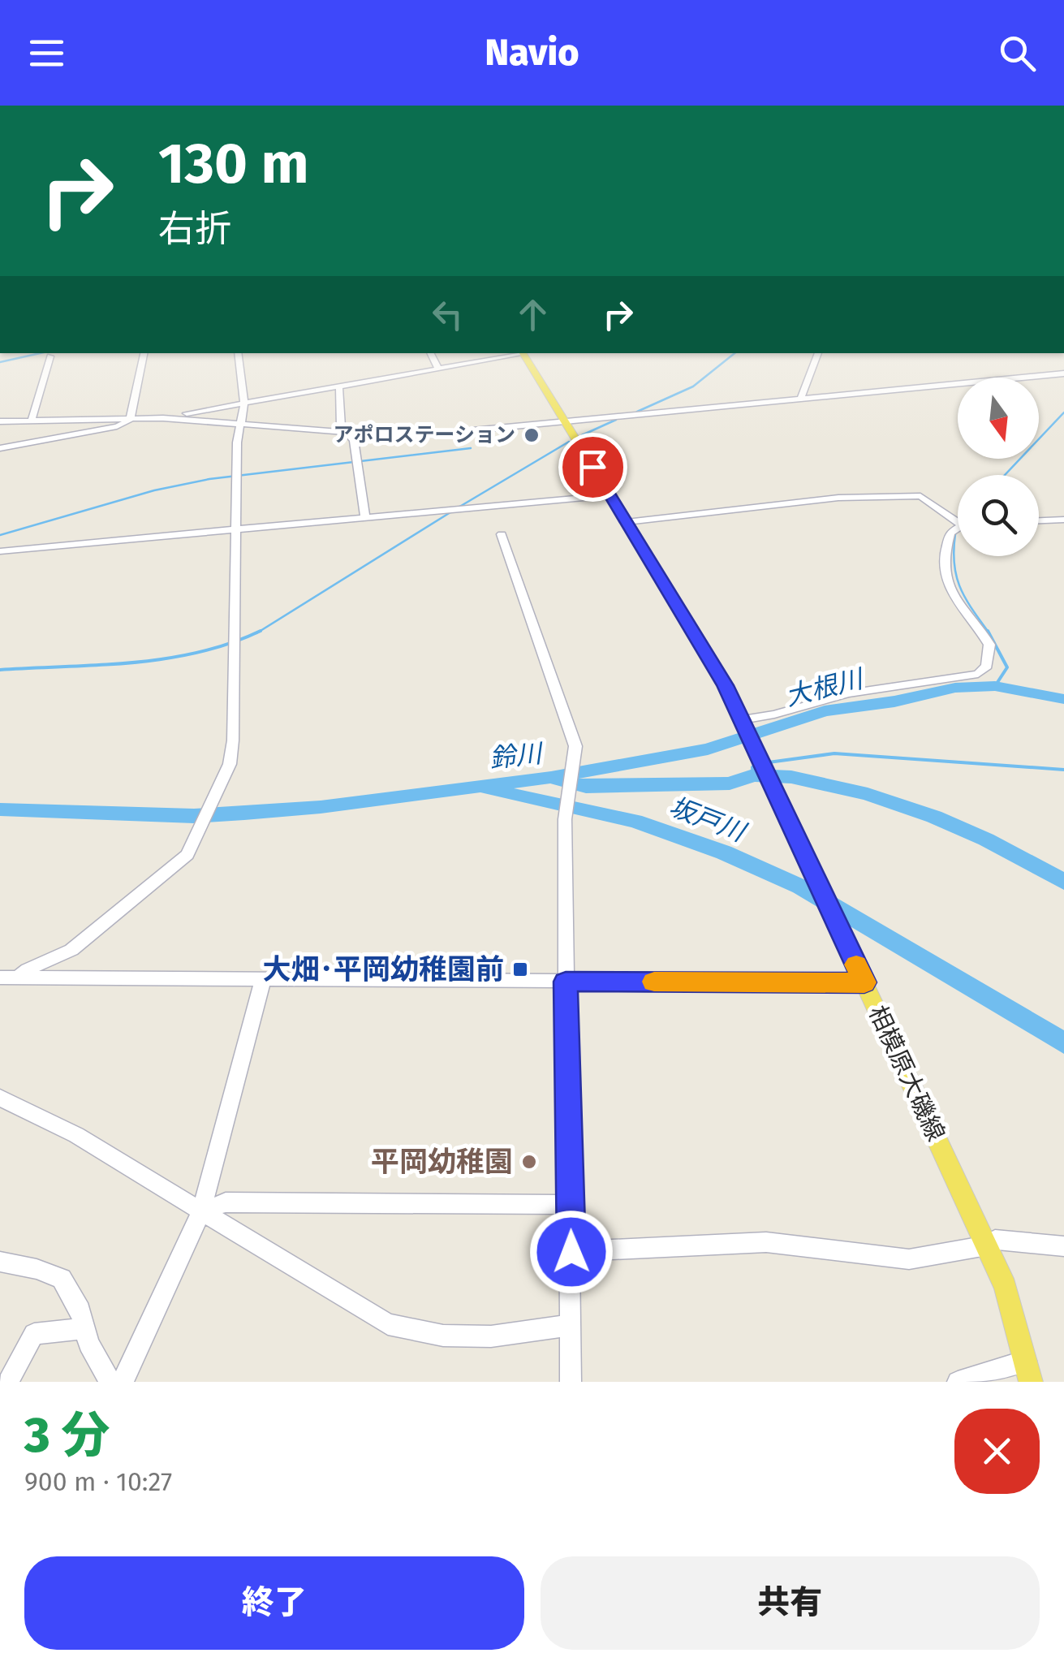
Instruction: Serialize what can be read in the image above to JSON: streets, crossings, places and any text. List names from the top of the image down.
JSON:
{
  "streets": {
    "main road": ["相模原大磯線"]
  },
  "water": ["大根川", "鈴川", "坂戸川"],
  "places": {
    "other": ["アポロステーション", "平岡幼稚園"],
    "transit": ["大畑･平岡幼稚園前"]
  },
  "north": "bottom",
  "page": {
    "header": "Navio",
    "turn": ["130 m", "右折"],
    "heading": ["3 分", "900 m · 10:27"],
    "buttons": ["終了", "共有"]
  }
}
